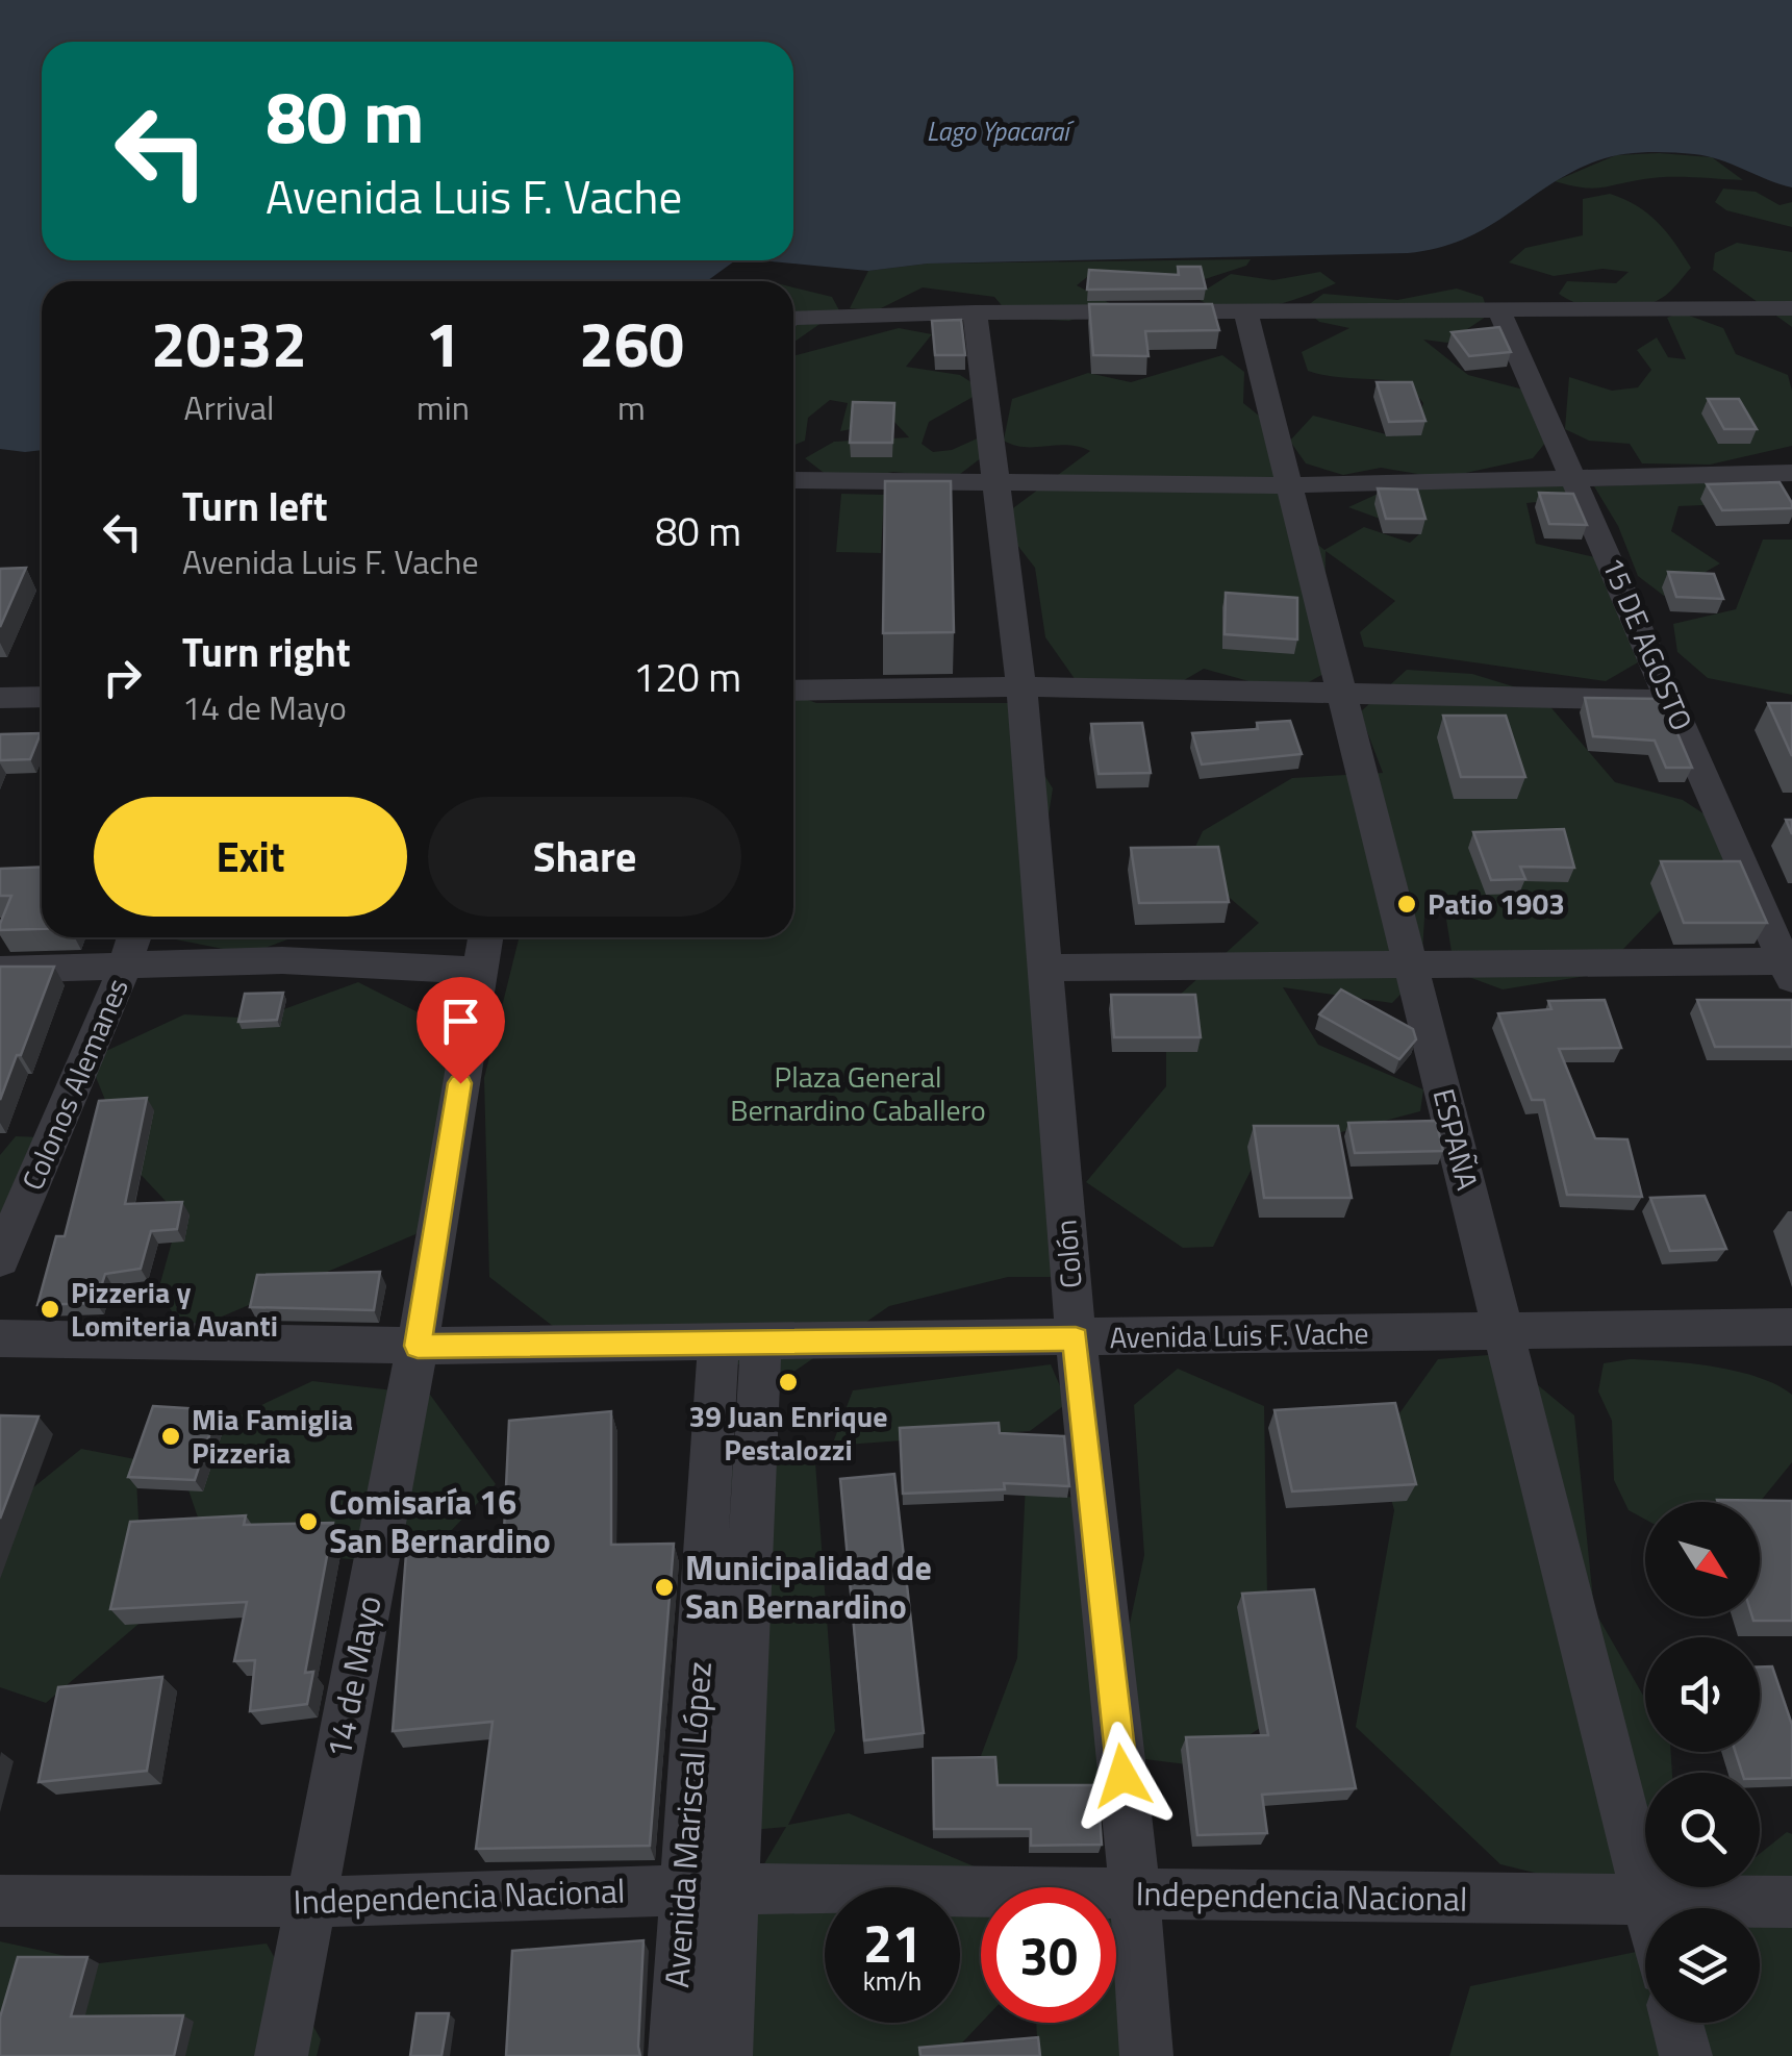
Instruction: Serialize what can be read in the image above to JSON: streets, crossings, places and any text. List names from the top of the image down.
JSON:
{
  "streets": {
    "street": [
      "15 DE AGOSTO",
      "Colonos Alemanes",
      "ESPAÑA",
      "Colón",
      "Avenida Luis F. Vache",
      "14 de Mayo",
      "Avenida Mariscal López",
      "Independencia Nacional"
    ]
  },
  "crossings": [
    ["ESPAÑA", "Avenida Luis F. Vache"],
    ["ESPAÑA", "Independencia Nacional"],
    ["Colón", "Avenida Luis F. Vache"],
    ["Colón", "Independencia Nacional"],
    ["Avenida Luis F. Vache", "14 de Mayo"],
    ["Avenida Luis F. Vache", "Avenida Mariscal López"],
    ["14 de Mayo", "Independencia Nacional"],
    ["Avenida Mariscal López", "Independencia Nacional"]
  ],
  "water": ["Lago Ypacaraí"],
  "parks": ["Plaza General Bernardino Caballero"],
  "places": [
    "Patio 1903",
    "Pizzeria y Lomiteria Avanti",
    "39 Juan Enrique Pestalozzi",
    "Mia Famiglia Pizzeria",
    "Comisaría 16 San Bernardino",
    "Municipalidad de San Bernardino"
  ],
  "north": "bottom right",
  "page": {
    "turn": ["80 m", "Avenida Luis F. Vache"],
    "eta": [
      "20:32",
      "Arrival",
      "1",
      "min",
      "260",
      "m"
    ],
    "list": [
      {
        "name": "Turn left",
        "note": "Avenida Luis F. Vache",
        "value": "80 m"
      },
      {
        "name": "Turn right",
        "note": "14 de Mayo",
        "value": "120 m"
      }
    ],
    "buttons": ["Exit", "Share"],
    "speed": "21 km/h",
    "limit": "30"
  }
}
